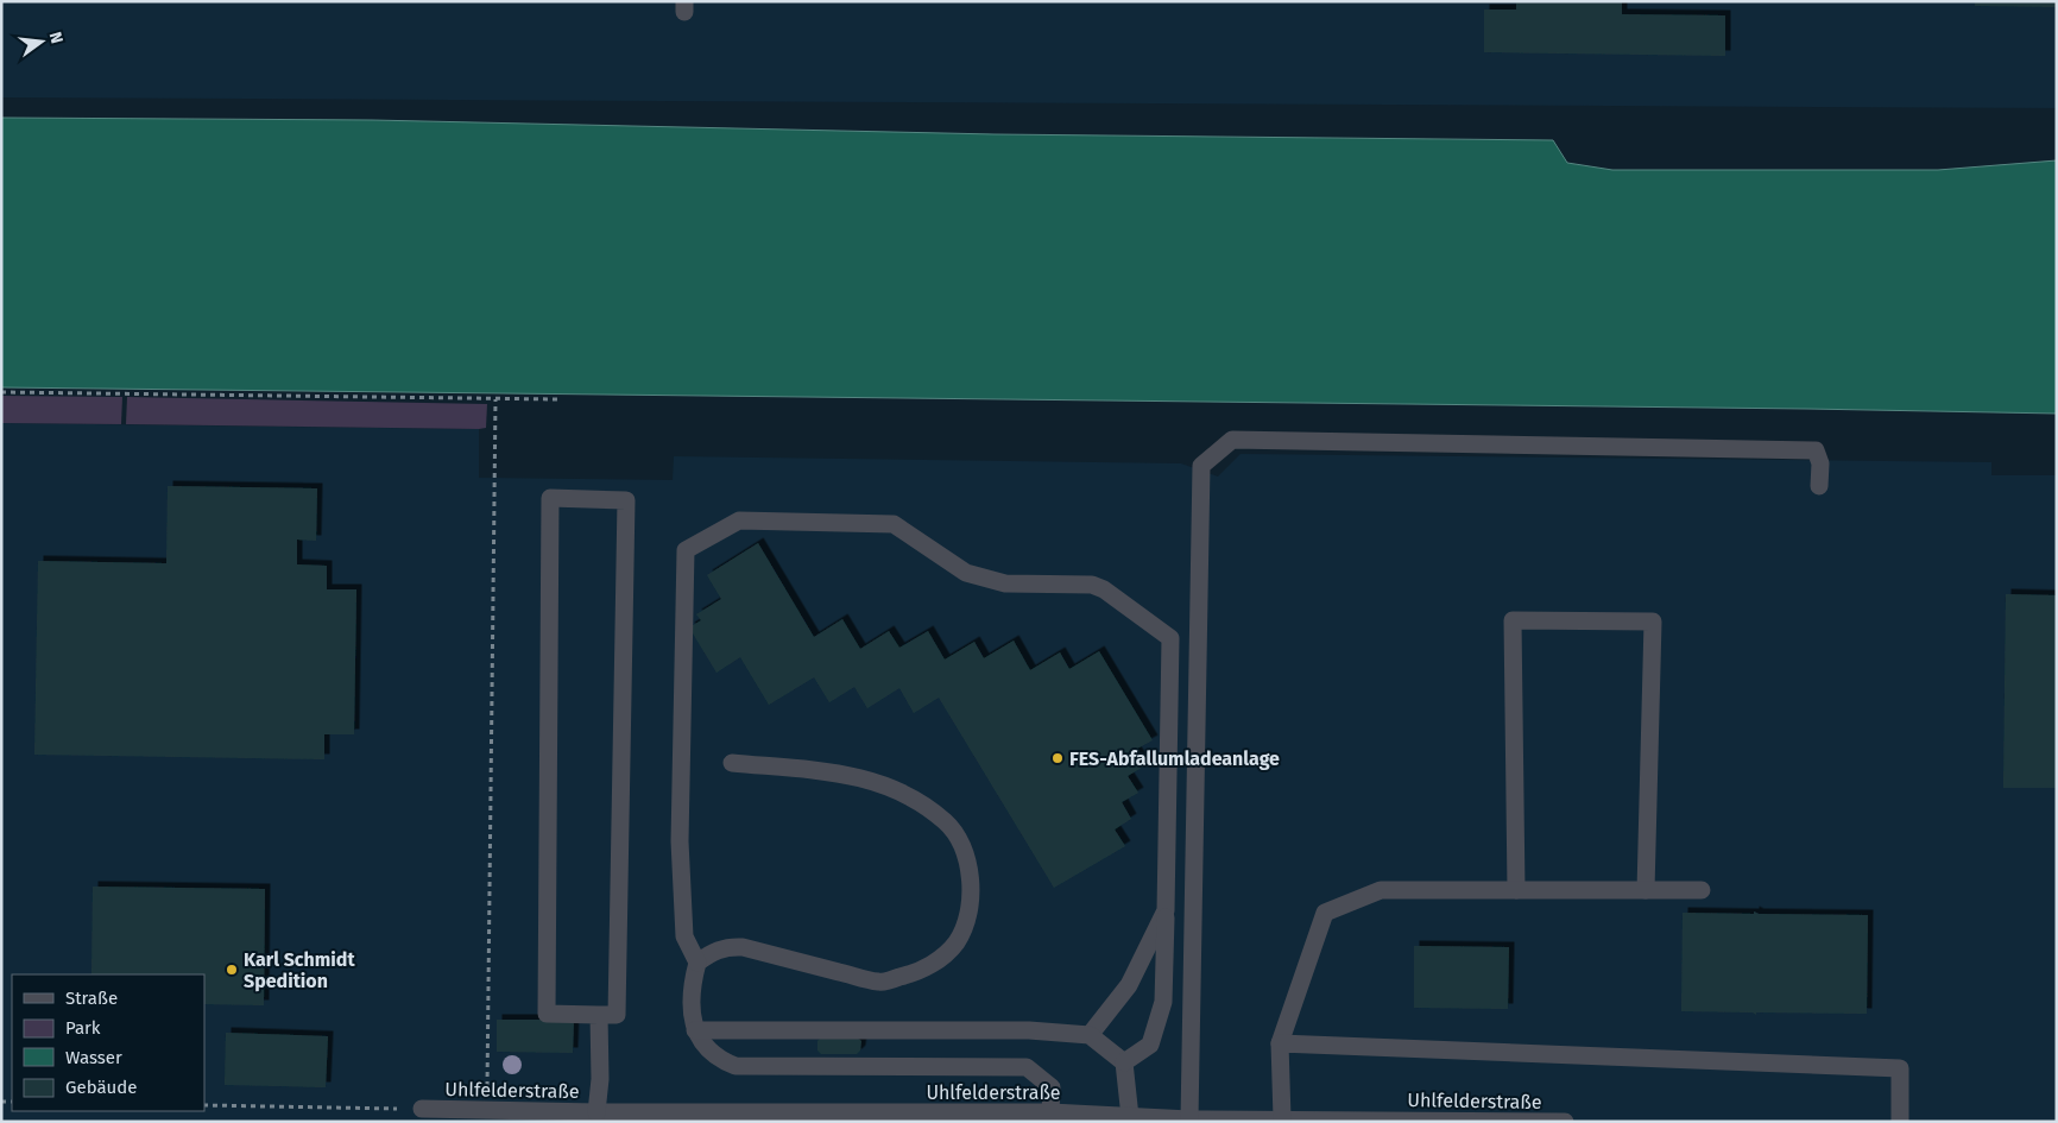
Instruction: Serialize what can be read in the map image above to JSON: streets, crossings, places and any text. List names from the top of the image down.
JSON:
{
  "streets": {
    "street": ["Uhlfelderstraße"]
  },
  "places": ["FES-Abfallumladeanlage", "Karl Schmidt Spedition"],
  "legend": [
    "Straße",
    "Park",
    "Wasser",
    "Gebäude"
  ],
  "north": "right"
}
